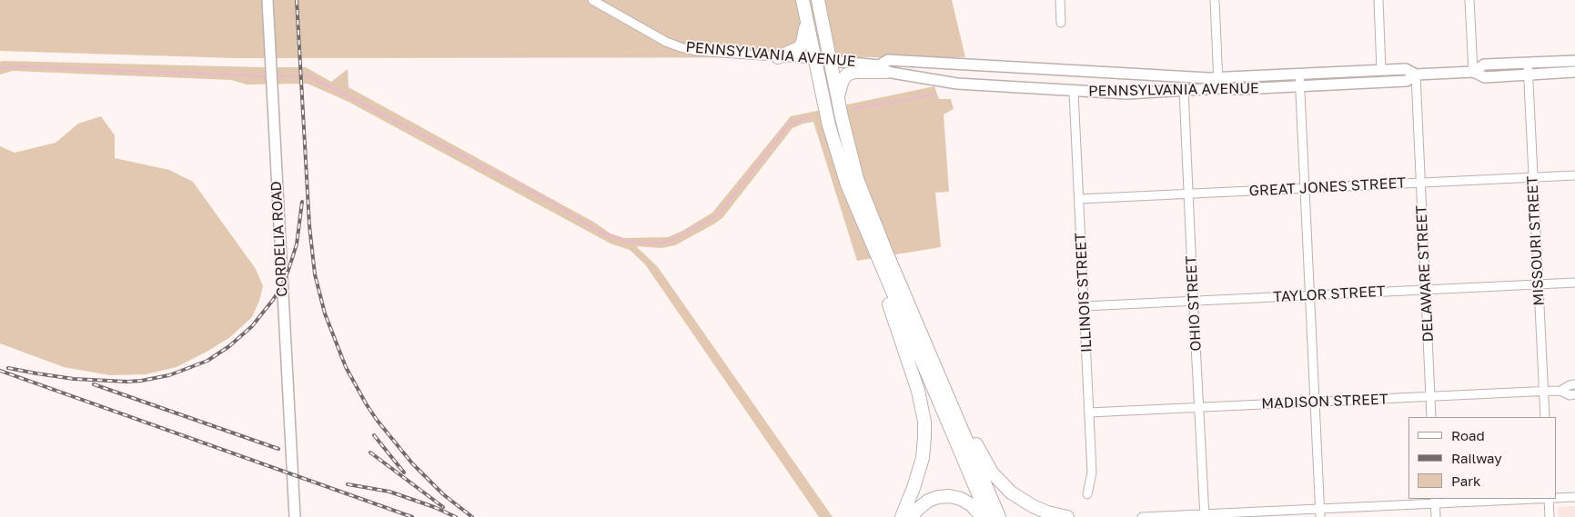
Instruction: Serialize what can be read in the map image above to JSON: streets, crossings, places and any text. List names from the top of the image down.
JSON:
{
  "streets": {
    "main road": ["PENNSYLVANIA AVENUE", "CORDELIA ROAD"],
    "street": [
      "GREAT JONES STREET",
      "MISSOURI STREET",
      "DELAWARE STREET",
      "ILLINOIS STREET",
      "TAYLOR STREET",
      "OHIO STREET",
      "MADISON STREET"
    ]
  },
  "crossings": [
    ["PENNSYLVANIA AVENUE", "MISSOURI STREET"],
    ["PENNSYLVANIA AVENUE", "DELAWARE STREET"],
    ["PENNSYLVANIA AVENUE", "ILLINOIS STREET"],
    ["PENNSYLVANIA AVENUE", "OHIO STREET"],
    ["GREAT JONES STREET", "MISSOURI STREET"],
    ["GREAT JONES STREET", "DELAWARE STREET"],
    ["GREAT JONES STREET", "ILLINOIS STREET"],
    ["GREAT JONES STREET", "OHIO STREET"],
    ["MISSOURI STREET", "TAYLOR STREET"],
    ["MISSOURI STREET", "MADISON STREET"],
    ["DELAWARE STREET", "TAYLOR STREET"],
    ["DELAWARE STREET", "MADISON STREET"],
    ["ILLINOIS STREET", "TAYLOR STREET"],
    ["ILLINOIS STREET", "MADISON STREET"],
    ["TAYLOR STREET", "OHIO STREET"],
    ["OHIO STREET", "MADISON STREET"]
  ],
  "legend": ["Road", "Railway", "Park"]
}
